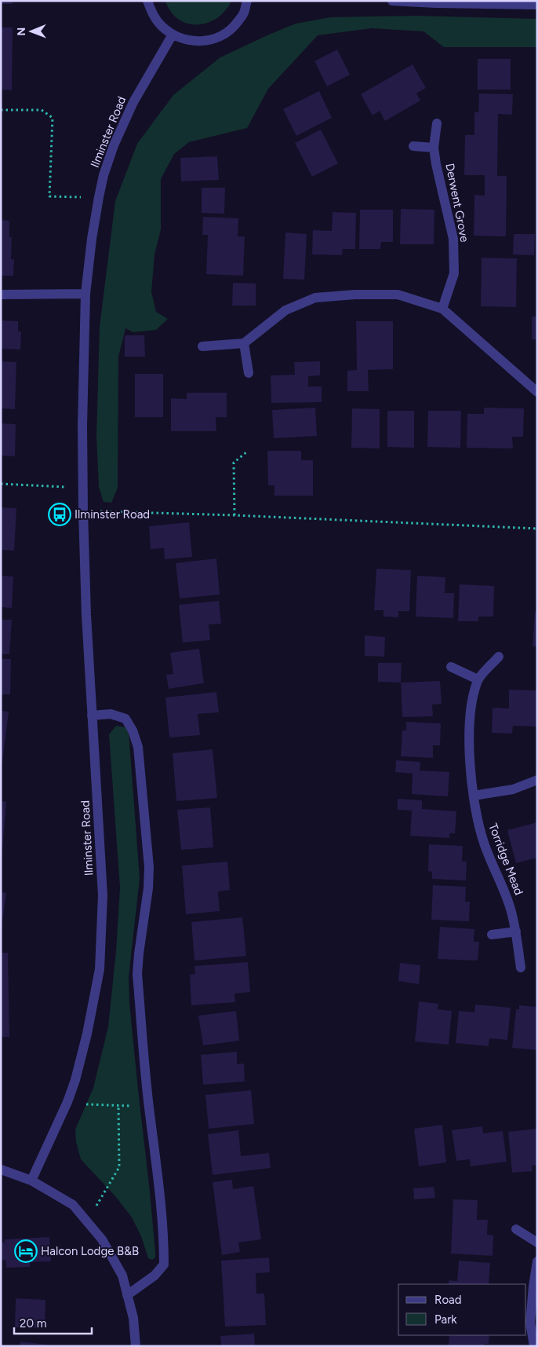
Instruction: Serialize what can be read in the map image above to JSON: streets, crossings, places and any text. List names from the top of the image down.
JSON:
{
  "streets": {
    "street": ["Ilminster Road", "Derwent Grove", "Torridge Mead"]
  },
  "places": {
    "bus stop": ["Ilminster Road"],
    "hotel": ["Halcon Lodge B&B"]
  },
  "legend": ["Road", "Park"],
  "scale_bar": "20 m",
  "north": "left"
}
